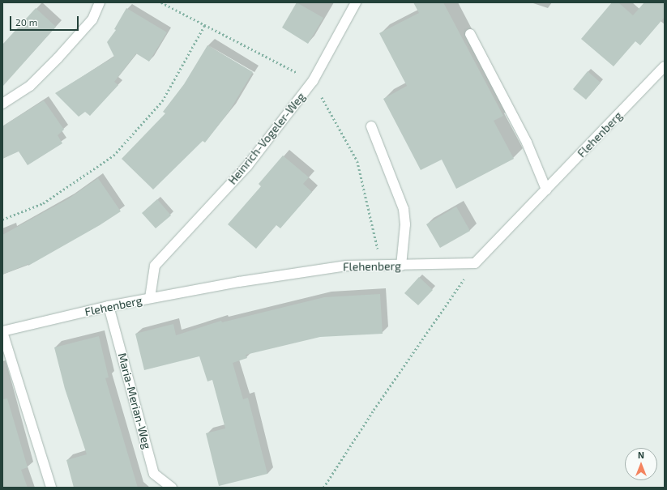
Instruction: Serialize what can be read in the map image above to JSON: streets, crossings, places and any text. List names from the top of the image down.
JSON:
{
  "streets": {
    "street": ["Flehenberg", "Heinrich-Vogeler-Weg", "Maria-Merian-Weg"]
  },
  "crossings": [
    ["Flehenberg", "Heinrich-Vogeler-Weg"],
    ["Flehenberg", "Maria-Merian-Weg"]
  ],
  "scale_bar": "20 m",
  "north": "top"
}
